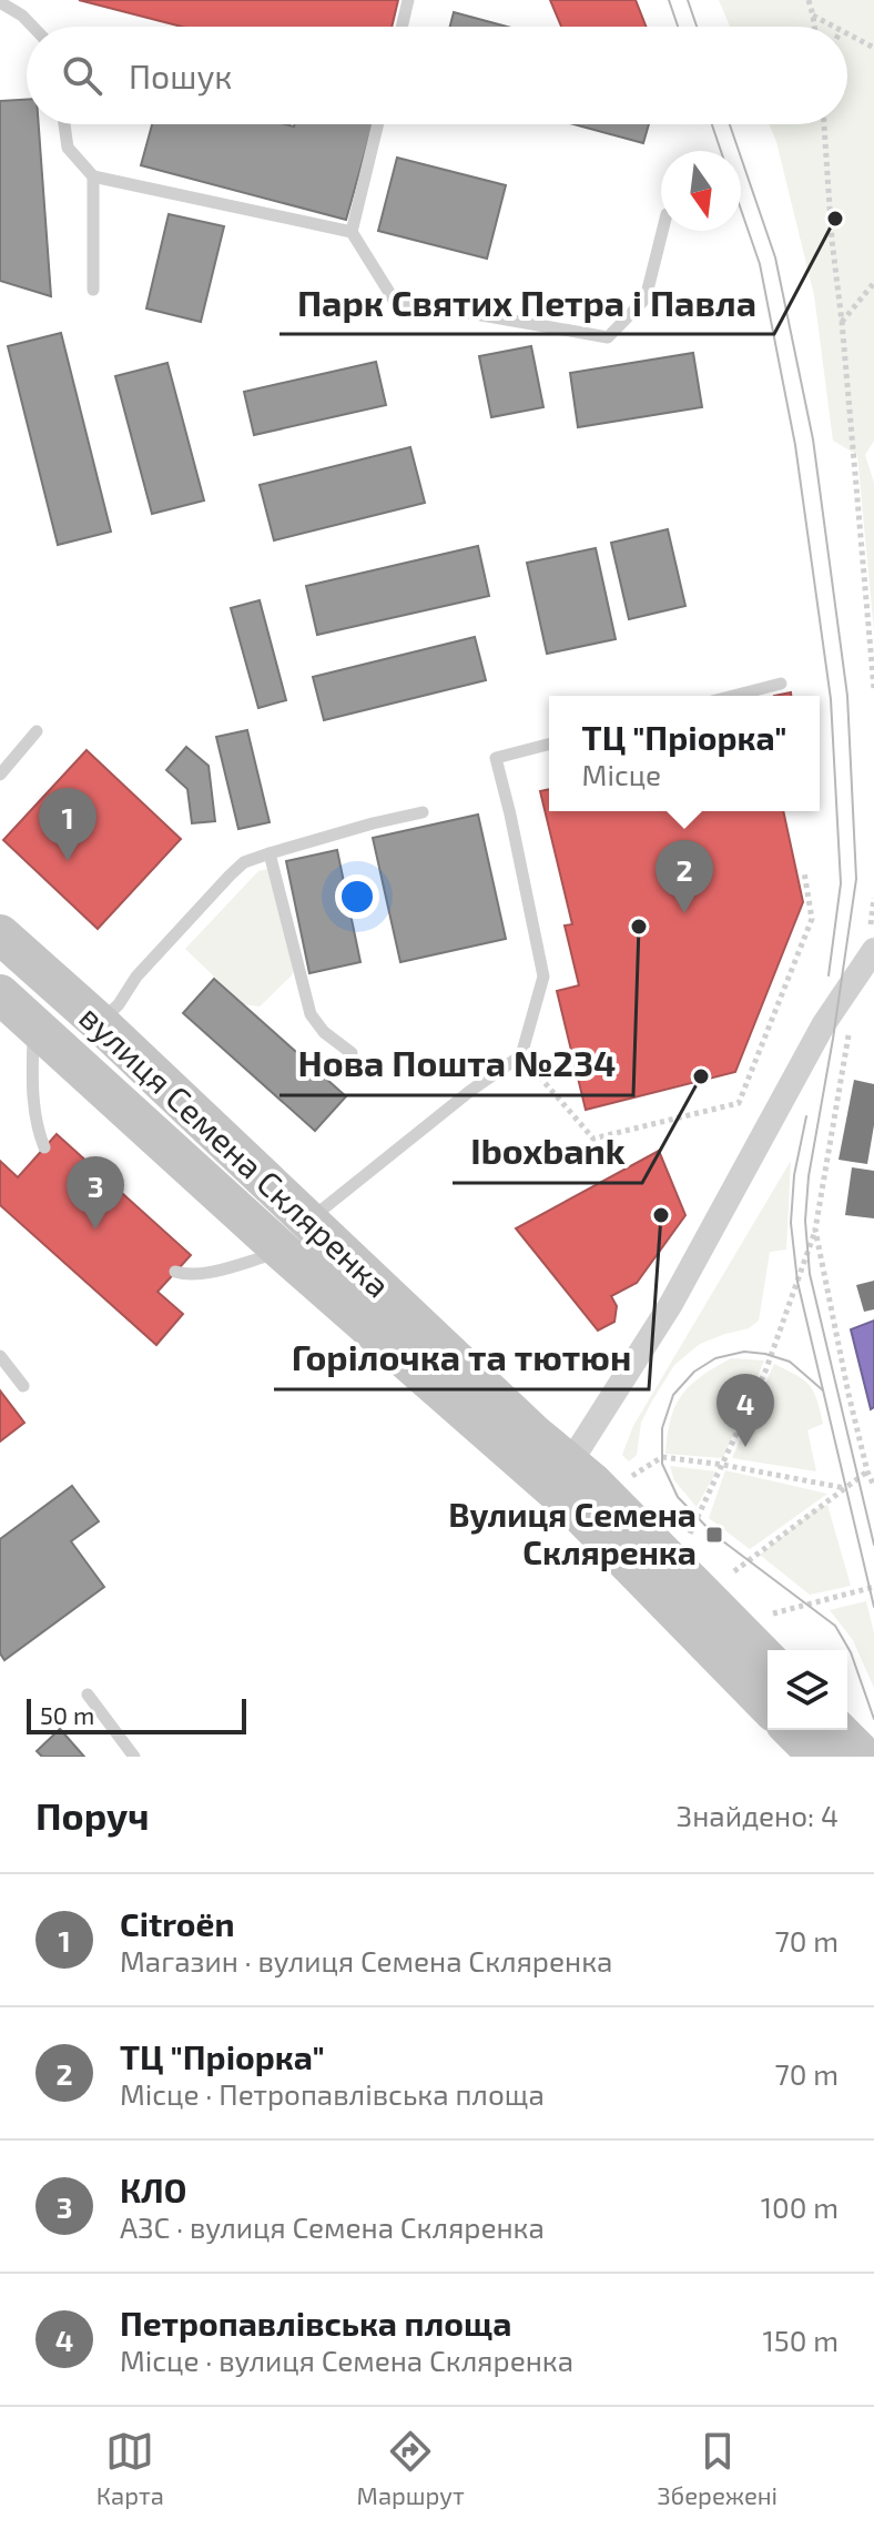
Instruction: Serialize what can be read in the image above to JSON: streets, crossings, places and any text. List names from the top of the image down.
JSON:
{
  "streets": {
    "main road": ["вулиця Семена Скляренка"]
  },
  "places": {
    "other": [
      "Парк Святих Петра і Павла",
      "Нова Пошта №234",
      "Iboxbank",
      "Горілочка та тютюн"
    ],
    "transit": ["Вулиця Семена Скляренка"]
  },
  "scale_bar": "50 m",
  "north": "bottom",
  "page": {
    "search": "Пошук",
    "popup": ["ТЦ \"Пріорка\"", "Місце"],
    "pins": [
      "1",
      "2",
      "3",
      "4"
    ],
    "scale": "50 m",
    "heading": ["Поруч", "Знайдено: 4"],
    "list": [
      {
        "mark": "1",
        "name": "Citroën",
        "note": "Магазин · вулиця Семена Скляренка",
        "value": "70 m"
      },
      {
        "mark": "2",
        "name": "ТЦ \"Пріорка\"",
        "note": "Місце · Петропавлівська площа",
        "value": "70 m"
      },
      {
        "mark": "3",
        "name": "КЛО",
        "note": "АЗС · вулиця Семена Скляренка",
        "value": "100 m"
      },
      {
        "mark": "4",
        "name": "Петропавлівська площа",
        "note": "Місце · вулиця Семена Скляренка",
        "value": "150 m"
      }
    ],
    "nav": ["Карта", "Маршрут", "Збережені"]
  }
}
